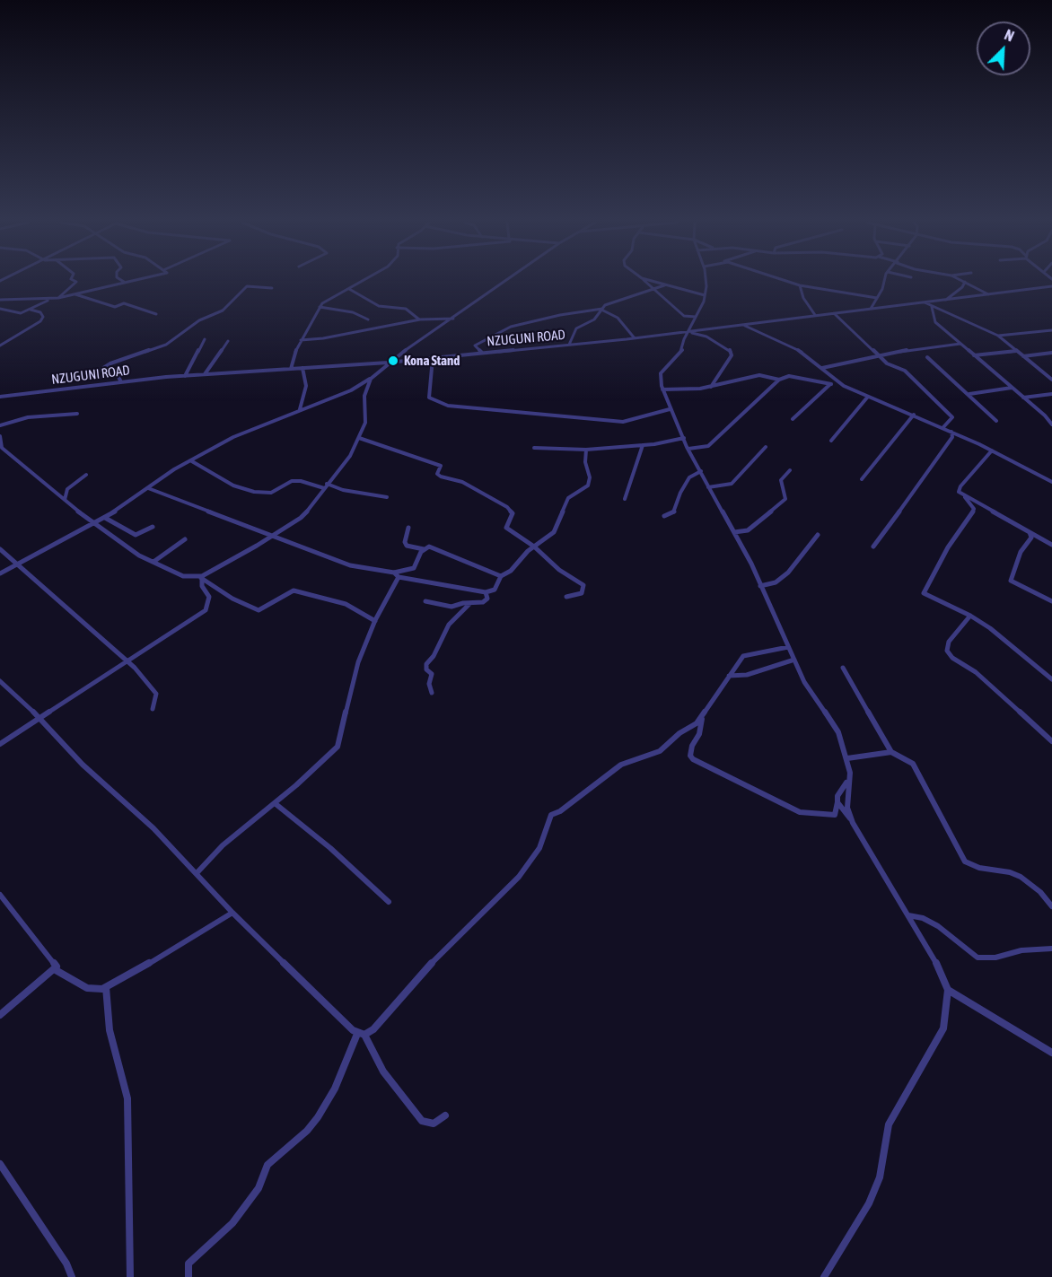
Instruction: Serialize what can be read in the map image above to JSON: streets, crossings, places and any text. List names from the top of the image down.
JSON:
{
  "streets": {
    "street": ["NZUGUNI ROAD"]
  },
  "places": ["Kona Stand"],
  "north": "top right"
}
